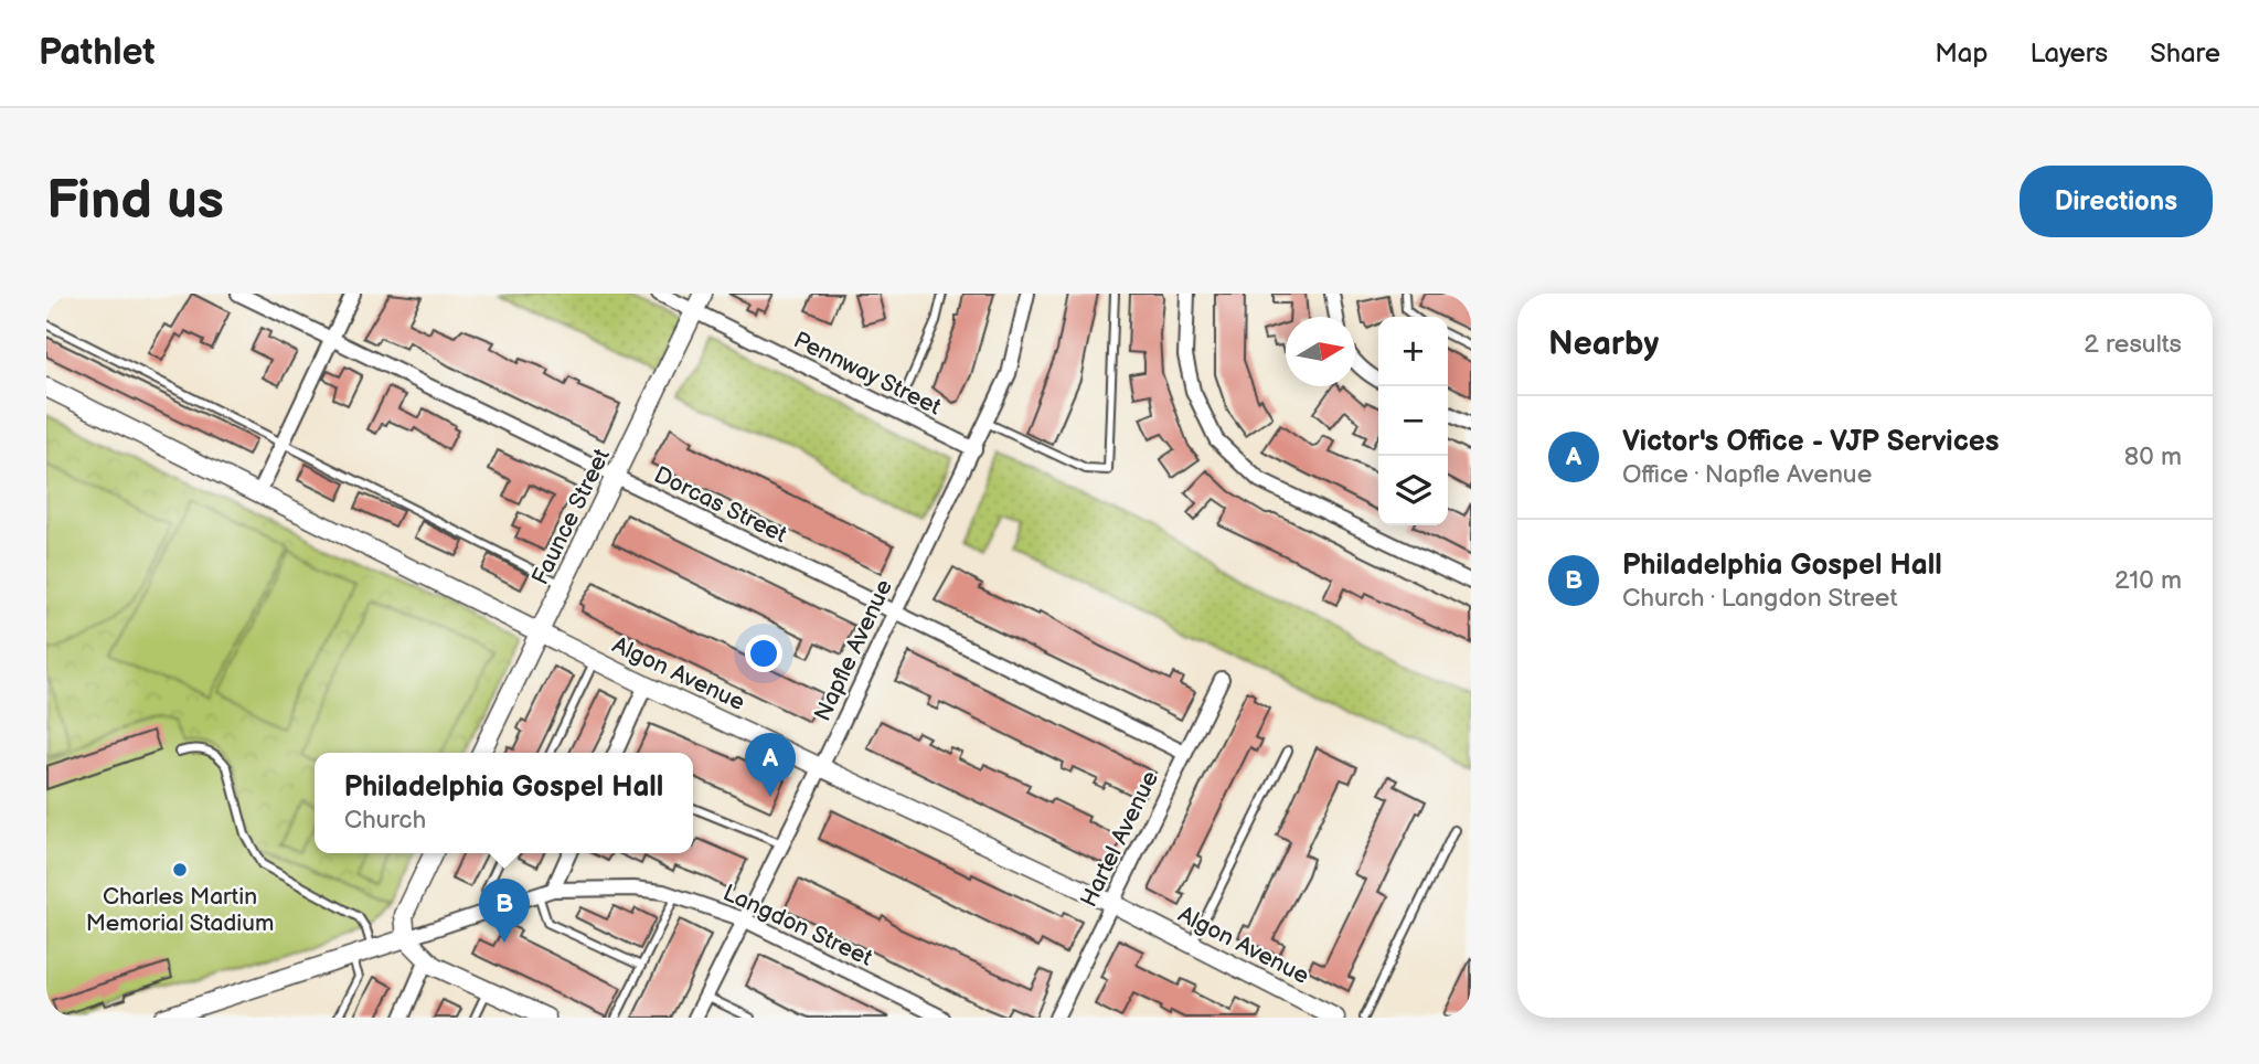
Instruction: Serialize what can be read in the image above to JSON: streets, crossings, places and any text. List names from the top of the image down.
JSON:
{
  "streets": {
    "street": [
      "Pennway Street",
      "Dorcas Street",
      "Faunce Street",
      "Napfle Avenue",
      "Algon Avenue",
      "Hartel Avenue",
      "Langdon Street"
    ]
  },
  "crossings": [
    ["Pennway Street", "Faunce Street"],
    ["Pennway Street", "Napfle Avenue"],
    ["Dorcas Street", "Faunce Street"],
    ["Dorcas Street", "Napfle Avenue"],
    ["Dorcas Street", "Hartel Avenue"],
    ["Faunce Street", "Algon Avenue"],
    ["Napfle Avenue", "Algon Avenue"],
    ["Napfle Avenue", "Langdon Street"],
    ["Algon Avenue", "Hartel Avenue"]
  ],
  "places": ["Charles Martin Memorial Stadium"],
  "north": "right",
  "page": {
    "header": "Pathlet",
    "nav": ["Map", "Layers", "Share"],
    "buttons": "Directions",
    "title": "Find us",
    "heading": ["Nearby", "2 results"],
    "map_buttons": ["+", "−"],
    "list": [
      {
        "mark": "A",
        "name": "Victor's Office - VJP Services",
        "note": "Office · Napfle Avenue",
        "value": "80 m"
      },
      {
        "mark": "B",
        "name": "Philadelphia Gospel Hall",
        "note": "Church · Langdon Street",
        "value": "210 m"
      }
    ],
    "pins": ["A", "B"],
    "popup": ["Philadelphia Gospel Hall", "Church"]
  }
}
